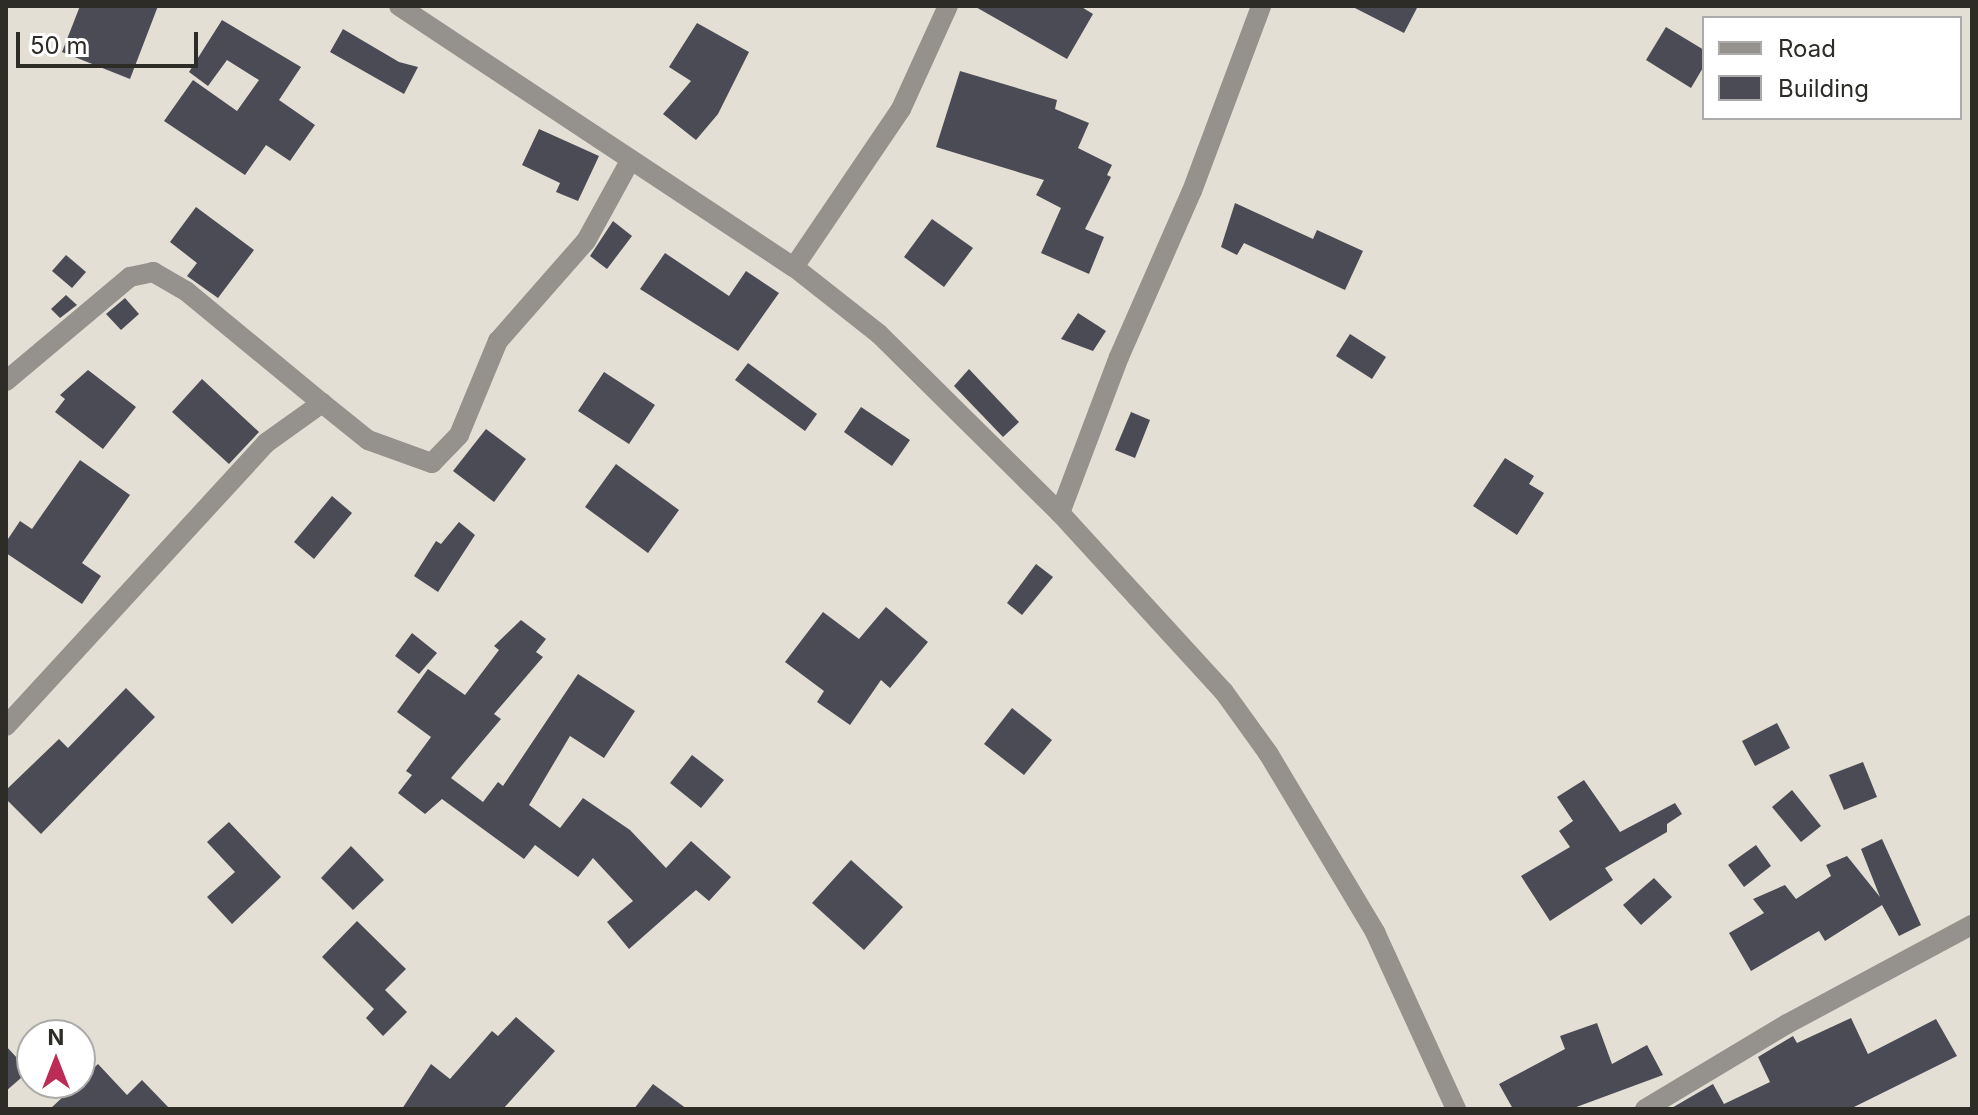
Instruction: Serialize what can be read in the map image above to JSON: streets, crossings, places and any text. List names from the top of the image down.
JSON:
{
  "legend": ["Road", "Building"],
  "scale_bar": "50 m",
  "north": "top"
}
